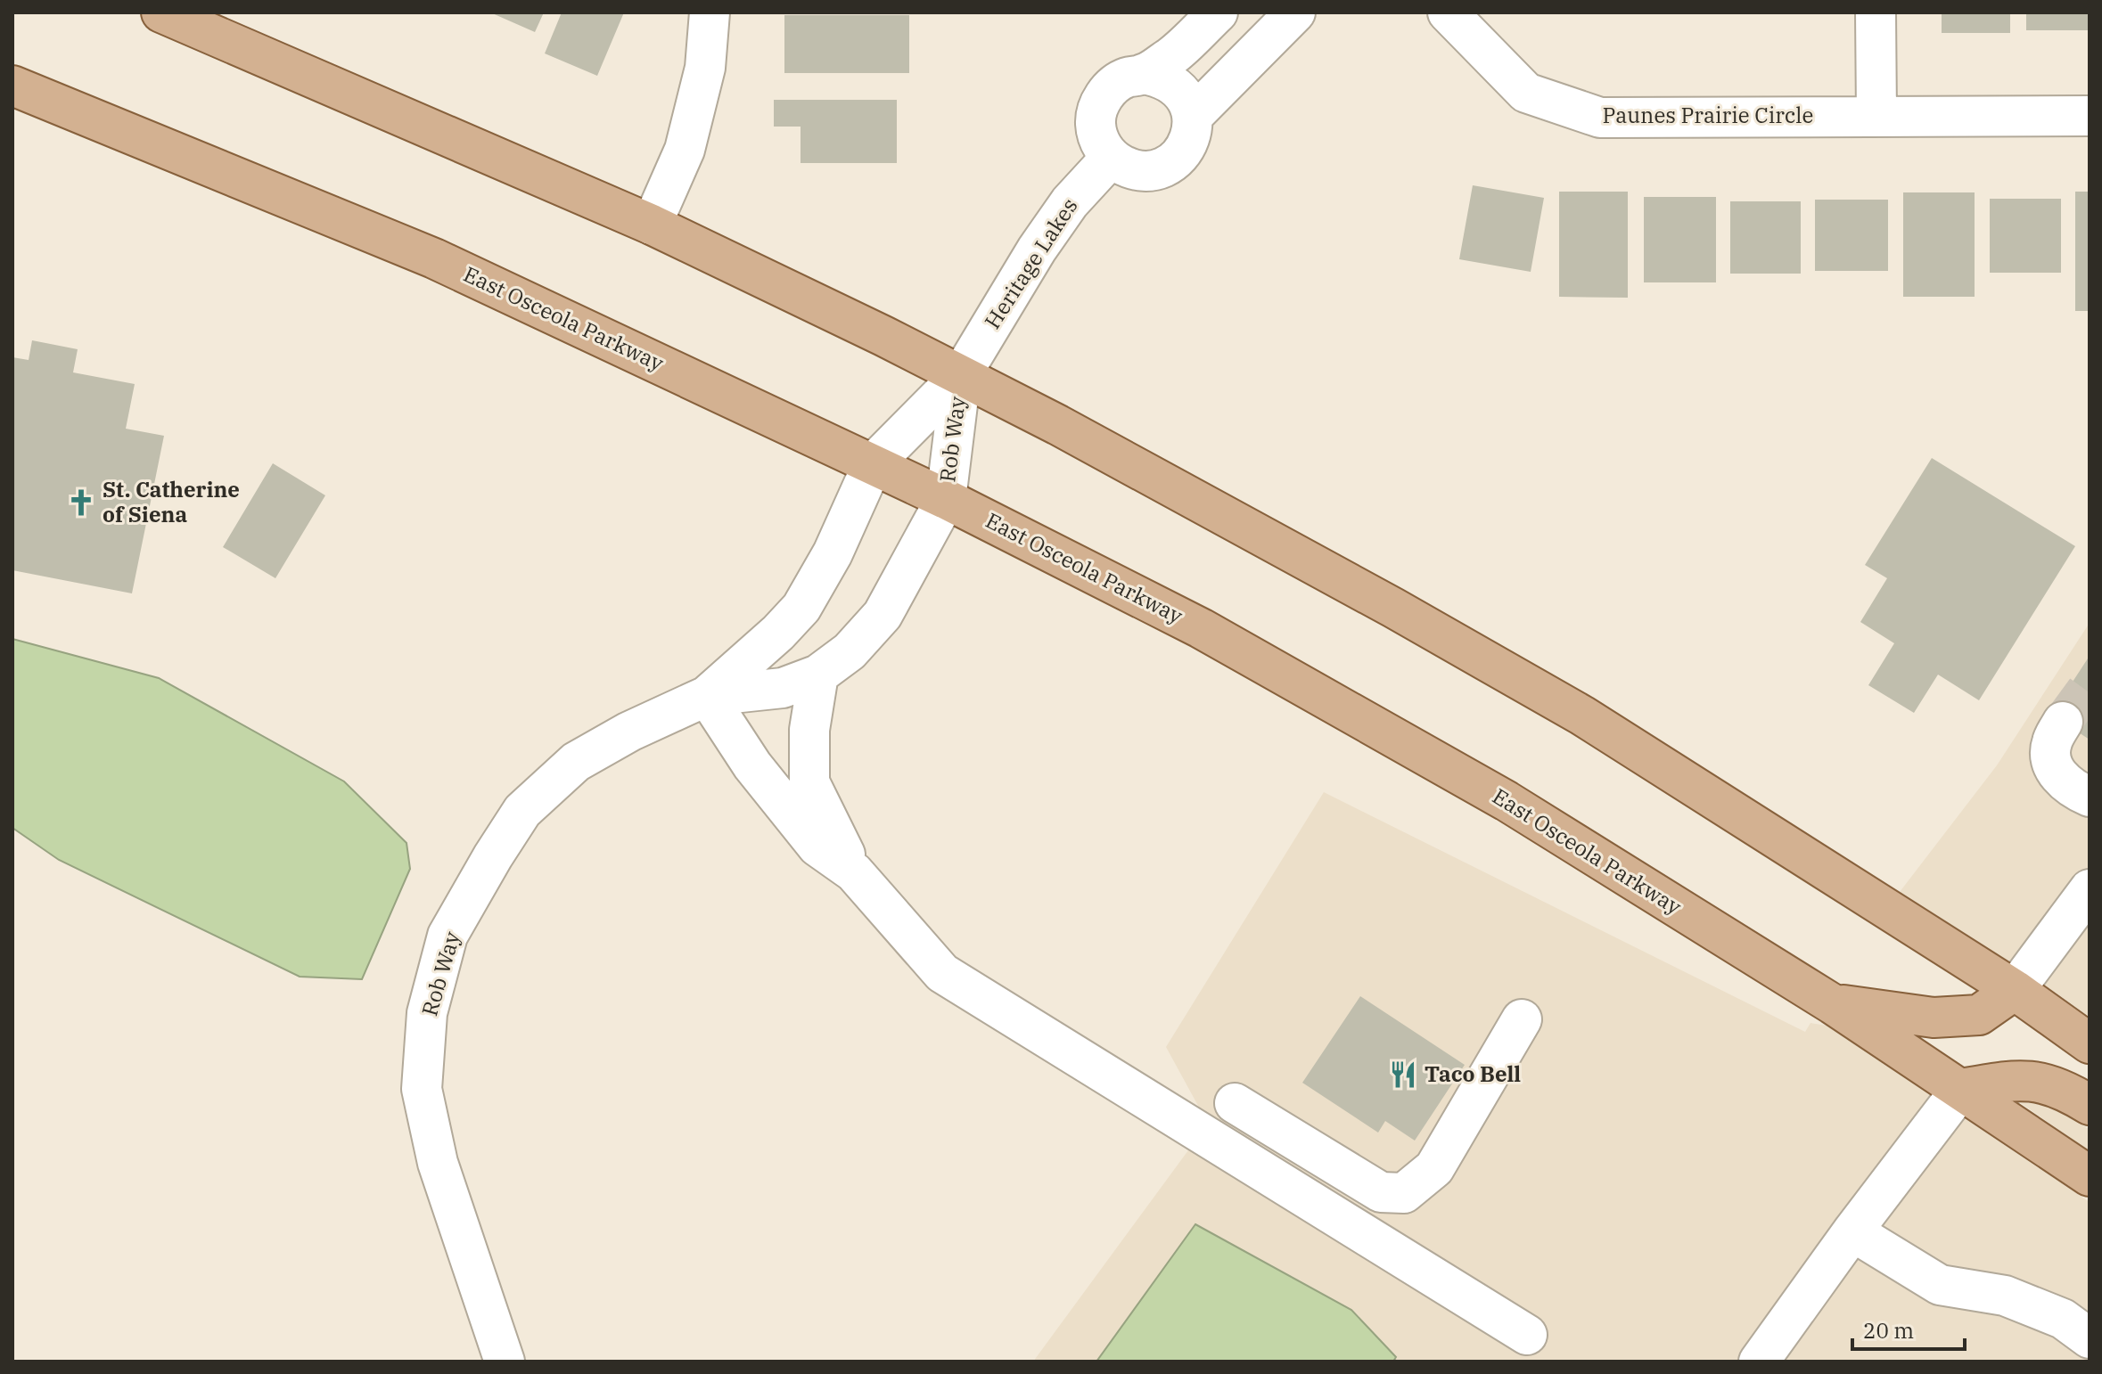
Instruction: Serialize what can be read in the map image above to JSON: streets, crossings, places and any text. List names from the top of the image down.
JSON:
{
  "streets": {
    "main road": ["East Osceola Parkway"],
    "street": ["Paunes Prairie Circle", "Heritage Lakes", "Rob Way"]
  },
  "crossings": [
    ["Heritage Lakes", "Rob Way"],
    ["East Osceola Parkway", "Rob Way"]
  ],
  "places": {
    "church": ["St. Catherine of Siena"],
    "restaurant": ["Taco Bell"]
  },
  "scale_bar": "20 m"
}
